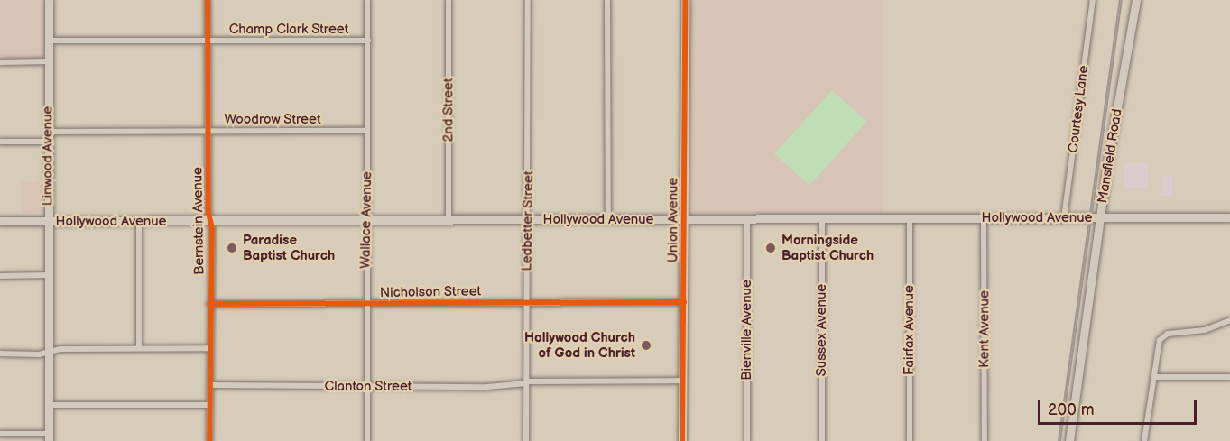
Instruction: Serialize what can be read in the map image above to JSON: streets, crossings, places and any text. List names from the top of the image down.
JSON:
{
  "streets": {
    "main road": [
      "Linwood Avenue",
      "Mansfield Road",
      "Hollywood Avenue",
      "Union Avenue"
    ],
    "street": [
      "Champ Clark Street",
      "Courtesy Lane",
      "2nd Street",
      "Woodrow Street",
      "Wallace Avenue",
      "Bernstein Avenue",
      "Ledbetter Street",
      "Nicholson Street",
      "Kent Avenue",
      "Bienville Avenue",
      "Sussex Avenue",
      "Fairfax Avenue",
      "Clanton Street"
    ]
  },
  "crossings": [
    ["Champ Clark Street", "Linwood Avenue"],
    ["Champ Clark Street", "Wallace Avenue"],
    ["Champ Clark Street", "Bernstein Avenue"],
    ["Courtesy Lane", "Hollywood Avenue"],
    ["2nd Street", "Hollywood Avenue"],
    ["Woodrow Street", "Linwood Avenue"],
    ["Woodrow Street", "Wallace Avenue"],
    ["Woodrow Street", "Bernstein Avenue"],
    ["Linwood Avenue", "Hollywood Avenue"],
    ["Mansfield Road", "Hollywood Avenue"],
    ["Hollywood Avenue", "Wallace Avenue"],
    ["Hollywood Avenue", "Union Avenue"],
    ["Hollywood Avenue", "Bernstein Avenue"],
    ["Hollywood Avenue", "Ledbetter Street"],
    ["Hollywood Avenue", "Kent Avenue"],
    ["Hollywood Avenue", "Bienville Avenue"],
    ["Hollywood Avenue", "Sussex Avenue"],
    ["Hollywood Avenue", "Fairfax Avenue"],
    ["Wallace Avenue", "Nicholson Street"],
    ["Wallace Avenue", "Clanton Street"],
    ["Union Avenue", "Nicholson Street"],
    ["Union Avenue", "Clanton Street"],
    ["Bernstein Avenue", "Nicholson Street"],
    ["Bernstein Avenue", "Clanton Street"],
    ["Ledbetter Street", "Nicholson Street"],
    ["Ledbetter Street", "Clanton Street"]
  ],
  "places": ["Paradise Baptist Church", "Morningside Baptist Church", "Hollywood Church of God in Christ"],
  "scale_bar": "200 m"
}
